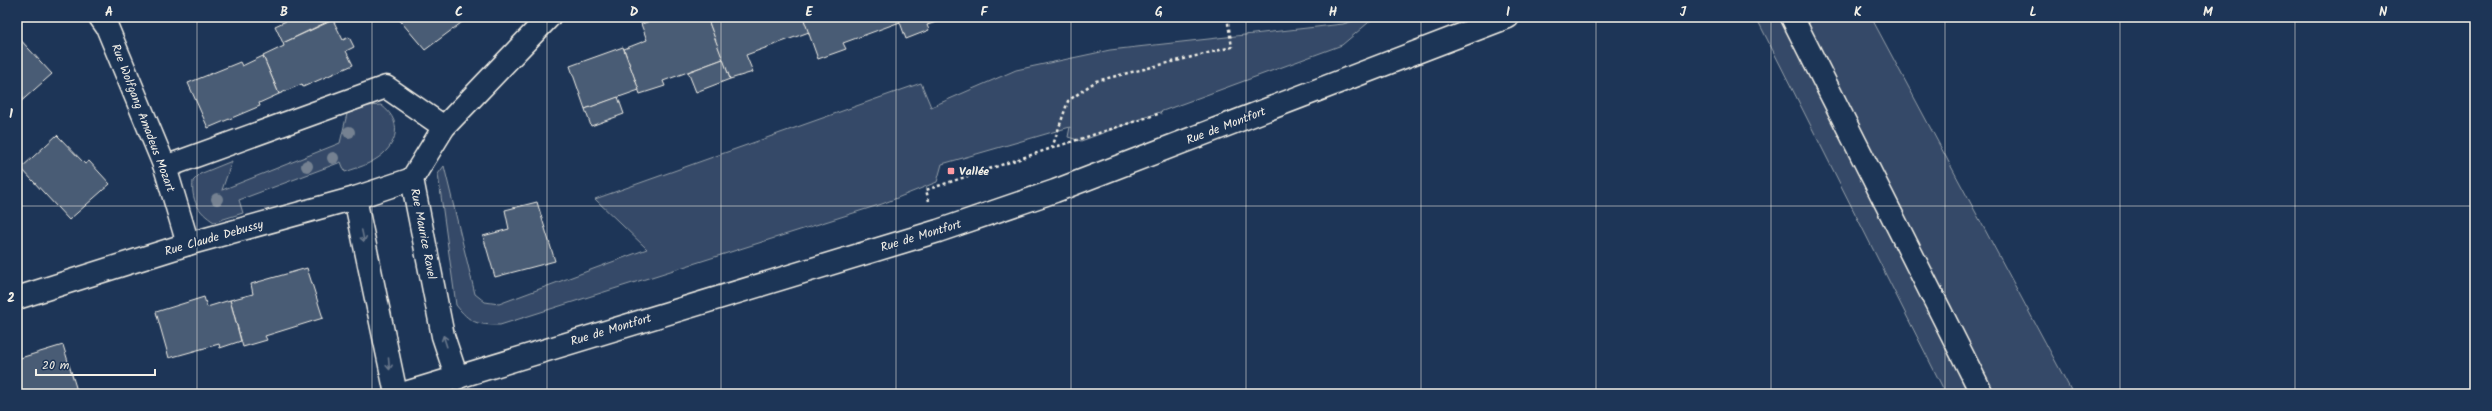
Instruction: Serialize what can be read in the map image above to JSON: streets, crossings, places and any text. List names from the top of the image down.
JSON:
{
  "streets": {
    "street": [
      "Rue Wolfgang Amadeus Mozart",
      "Rue de Montfort",
      "Rue Maurice Ravel",
      "Rue Claude Debussy"
    ]
  },
  "crossings": [
    ["Rue Wolfgang Amadeus Mozart", "Rue Claude Debussy"],
    ["Rue de Montfort", "Rue Maurice Ravel"],
    ["Rue Maurice Ravel", "Rue Claude Debussy"]
  ],
  "places": {
    "transit": ["Vallée"]
  },
  "scale_bar": "20 m",
  "grid": {
    "columns": [
      "A",
      "B",
      "C",
      "D",
      "E",
      "F",
      "G",
      "H",
      "I",
      "J",
      "K",
      "L",
      "M",
      "N"
    ],
    "rows": ["1", "2"]
  }
}
